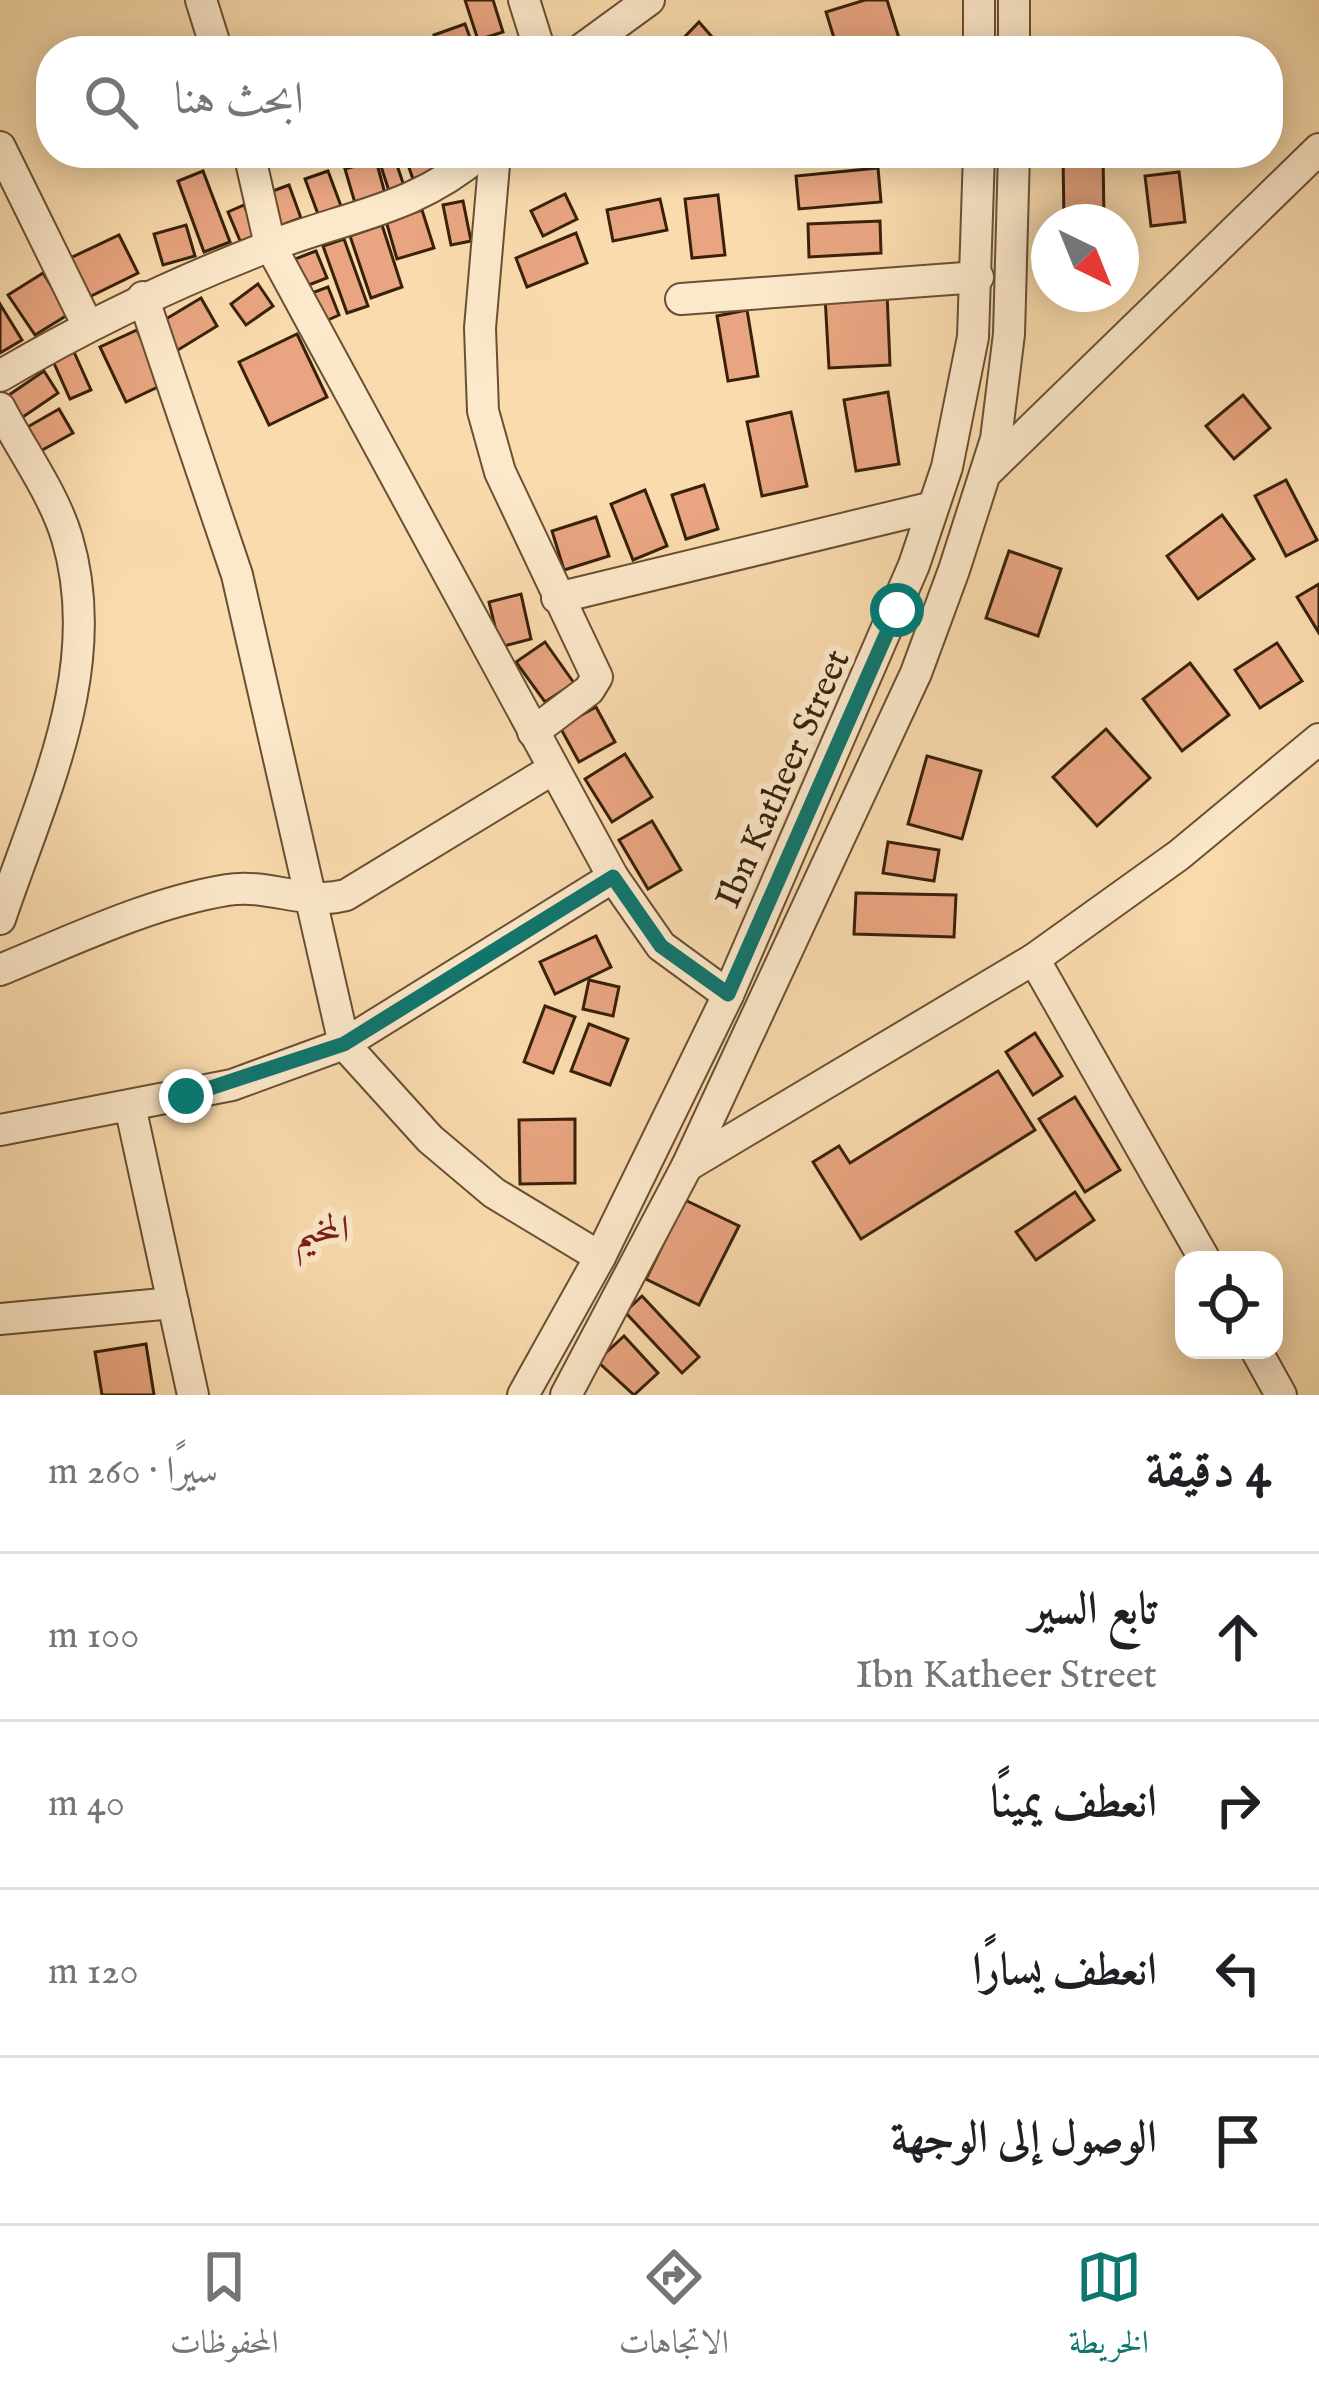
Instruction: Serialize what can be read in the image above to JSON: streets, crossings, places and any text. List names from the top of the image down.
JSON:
{
  "streets": {
    "street": ["Ibn Katheer Street"]
  },
  "districts": ["المخيم"],
  "north": "bottom right",
  "page": {
    "search": "ابحث هنا",
    "heading": ["4 دقيقة", "سيرًا · 260 m"],
    "list": [
      ["تابع السير", "Ibn Katheer Street", "100 m"],
      ["انعطف يمينًا", "40 m"],
      ["انعطف يسارًا", "120 m"],
      "الوصول إلى الوجهة"
    ],
    "nav": ["الخريطة", "الاتجاهات", "المحفوظات"]
  }
}
